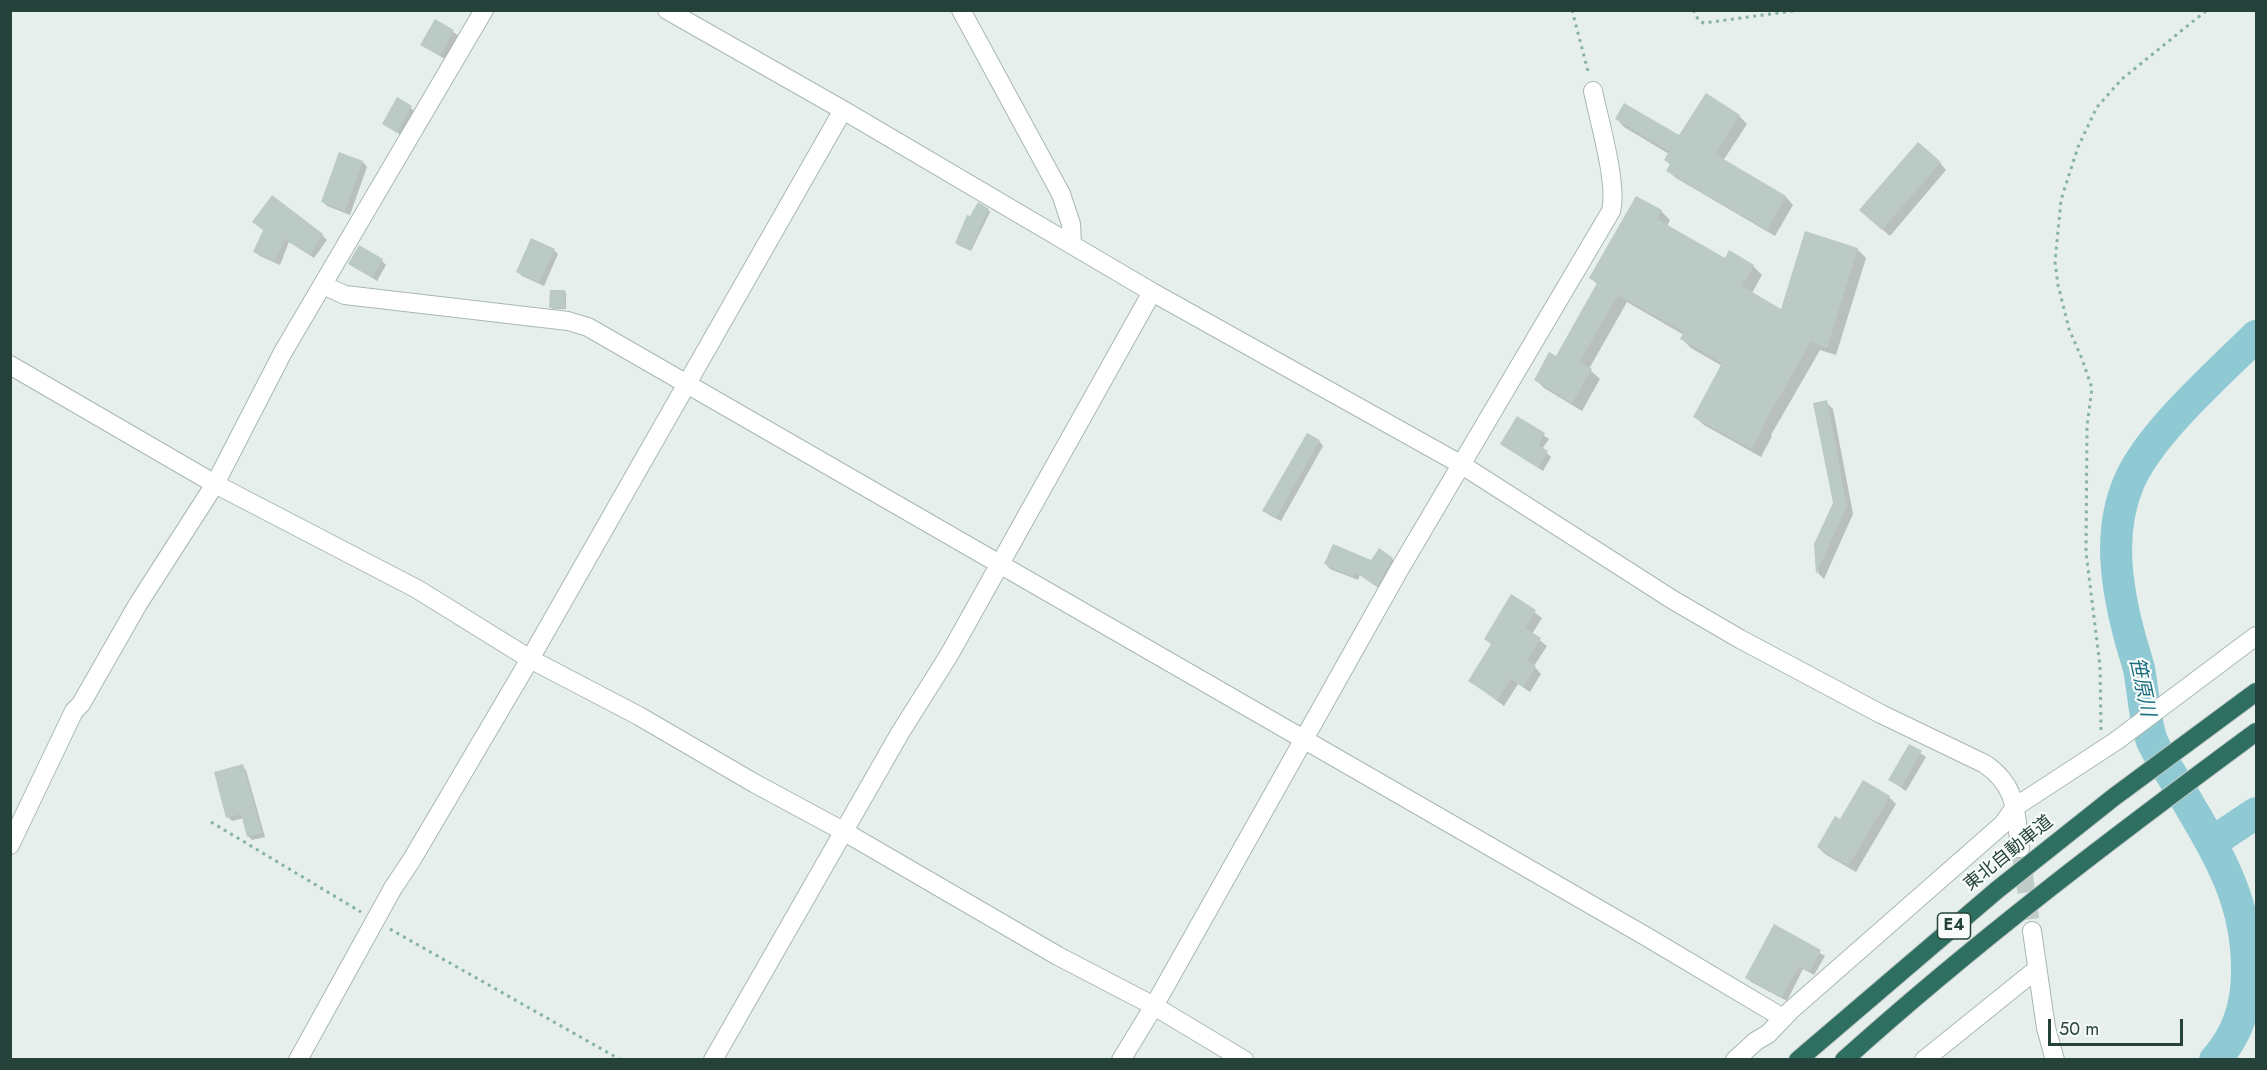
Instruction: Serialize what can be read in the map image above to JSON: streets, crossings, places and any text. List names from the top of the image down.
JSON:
{
  "streets": {
    "highway": ["東北自動車道", "E4"]
  },
  "water": ["笹原川"],
  "scale_bar": "50 m"
}
